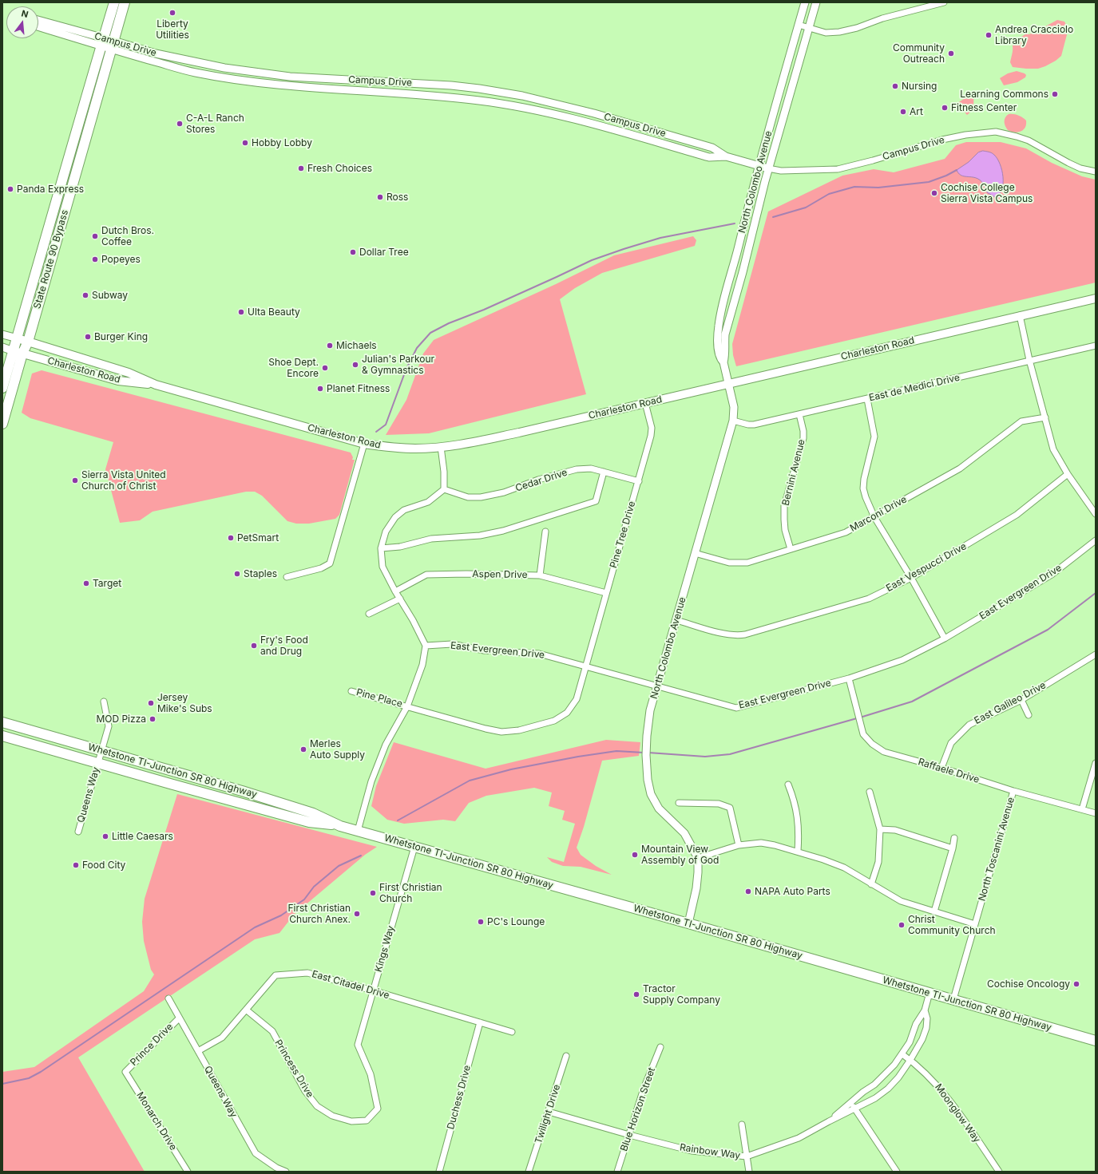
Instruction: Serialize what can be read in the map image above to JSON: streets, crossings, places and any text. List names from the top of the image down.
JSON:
{
  "streets": {
    "highway": ["State Route 90 Bypass", "Whetstone TI-Junction SR 80 Highway"],
    "main road": ["Charleston Road"],
    "street": [
      "Campus Drive",
      "North Colombo Avenue",
      "East de Medici Drive",
      "Bernini Avenue",
      "Cedar Drive",
      "Marconi Drive",
      "Pine Tree Drive",
      "East Vespucci Drive",
      "Aspen Drive",
      "East Evergreen Drive",
      "Pine Place",
      "East Galileo Drive",
      "Raffaele Drive",
      "Queens Way",
      "North Toscanini Avenue",
      "Kings Way",
      "East Citadel Drive",
      "Prince Drive",
      "Princess Drive",
      "Duchess Drive",
      "Blue Horizon Street",
      "Moonglow Way",
      "Twilight Drive",
      "Monarch Drive",
      "Rainbow Way"
    ]
  },
  "crossings": [
    ["Campus Drive", "North Colombo Avenue"],
    ["Campus Drive", "State Route 90 Bypass"],
    ["North Colombo Avenue", "Charleston Road"],
    ["North Colombo Avenue", "East de Medici Drive"],
    ["North Colombo Avenue", "Marconi Drive"],
    ["North Colombo Avenue", "East Vespucci Drive"],
    ["North Colombo Avenue", "East Evergreen Drive"],
    ["State Route 90 Bypass", "Charleston Road"],
    ["Charleston Road", "Pine Tree Drive"],
    ["East de Medici Drive", "Bernini Avenue"],
    ["Bernini Avenue", "Marconi Drive"],
    ["Cedar Drive", "Pine Tree Drive"],
    ["Pine Tree Drive", "Aspen Drive"],
    ["Pine Tree Drive", "East Evergreen Drive"],
    ["Pine Tree Drive", "Pine Place"],
    ["East Evergreen Drive", "Raffaele Drive"],
    ["East Galileo Drive", "Raffaele Drive"],
    ["Whetstone TI-Junction SR 80 Highway", "Queens Way"],
    ["Whetstone TI-Junction SR 80 Highway", "North Toscanini Avenue"],
    ["Whetstone TI-Junction SR 80 Highway", "Kings Way"],
    ["Whetstone TI-Junction SR 80 Highway", "Rainbow Way"],
    ["Raffaele Drive", "North Toscanini Avenue"],
    ["Queens Way", "East Citadel Drive"],
    ["Queens Way", "Prince Drive"],
    ["Kings Way", "East Citadel Drive"],
    ["Kings Way", "Princess Drive"],
    ["East Citadel Drive", "Princess Drive"],
    ["East Citadel Drive", "Duchess Drive"],
    ["Prince Drive", "Monarch Drive"],
    ["Blue Horizon Street", "Rainbow Way"],
    ["Moonglow Way", "Rainbow Way"],
    ["Twilight Drive", "Rainbow Way"]
  ],
  "places": [
    "Liberty Utilities",
    "Andrea Cracciolo Library",
    "Community Outreach",
    "Nursing",
    "Learning Commons",
    "Fitness Center",
    "Art",
    "C-A-L Ranch Stores",
    "Hobby Lobby",
    "Fresh Choices",
    "Panda Express",
    "Cochise College Sierra Vista Campus",
    "Ross",
    "Dutch Bros. Coffee",
    "Dollar Tree",
    "Popeyes",
    "Subway",
    "Ulta Beauty",
    "Burger King",
    "Michaels",
    "Julian's Parkour & Gymnastics",
    "Shoe Dept. Encore",
    "Planet Fitness",
    "Sierra Vista United Church of Christ",
    "PetSmart",
    "Staples",
    "Target",
    "Fry's Food and Drug",
    "Jersey Mike's Subs",
    "MOD Pizza",
    "Merles Auto Supply",
    "Little Caesars",
    "Mountain View Assembly of God",
    "Food City",
    "NAPA Auto Parts",
    "First Christian Church",
    "First Christian Church Anex.",
    "PC's Lounge",
    "Christ Community Church",
    "Cochise Oncology",
    "Tractor Supply Company"
  ],
  "north": "top"
}
